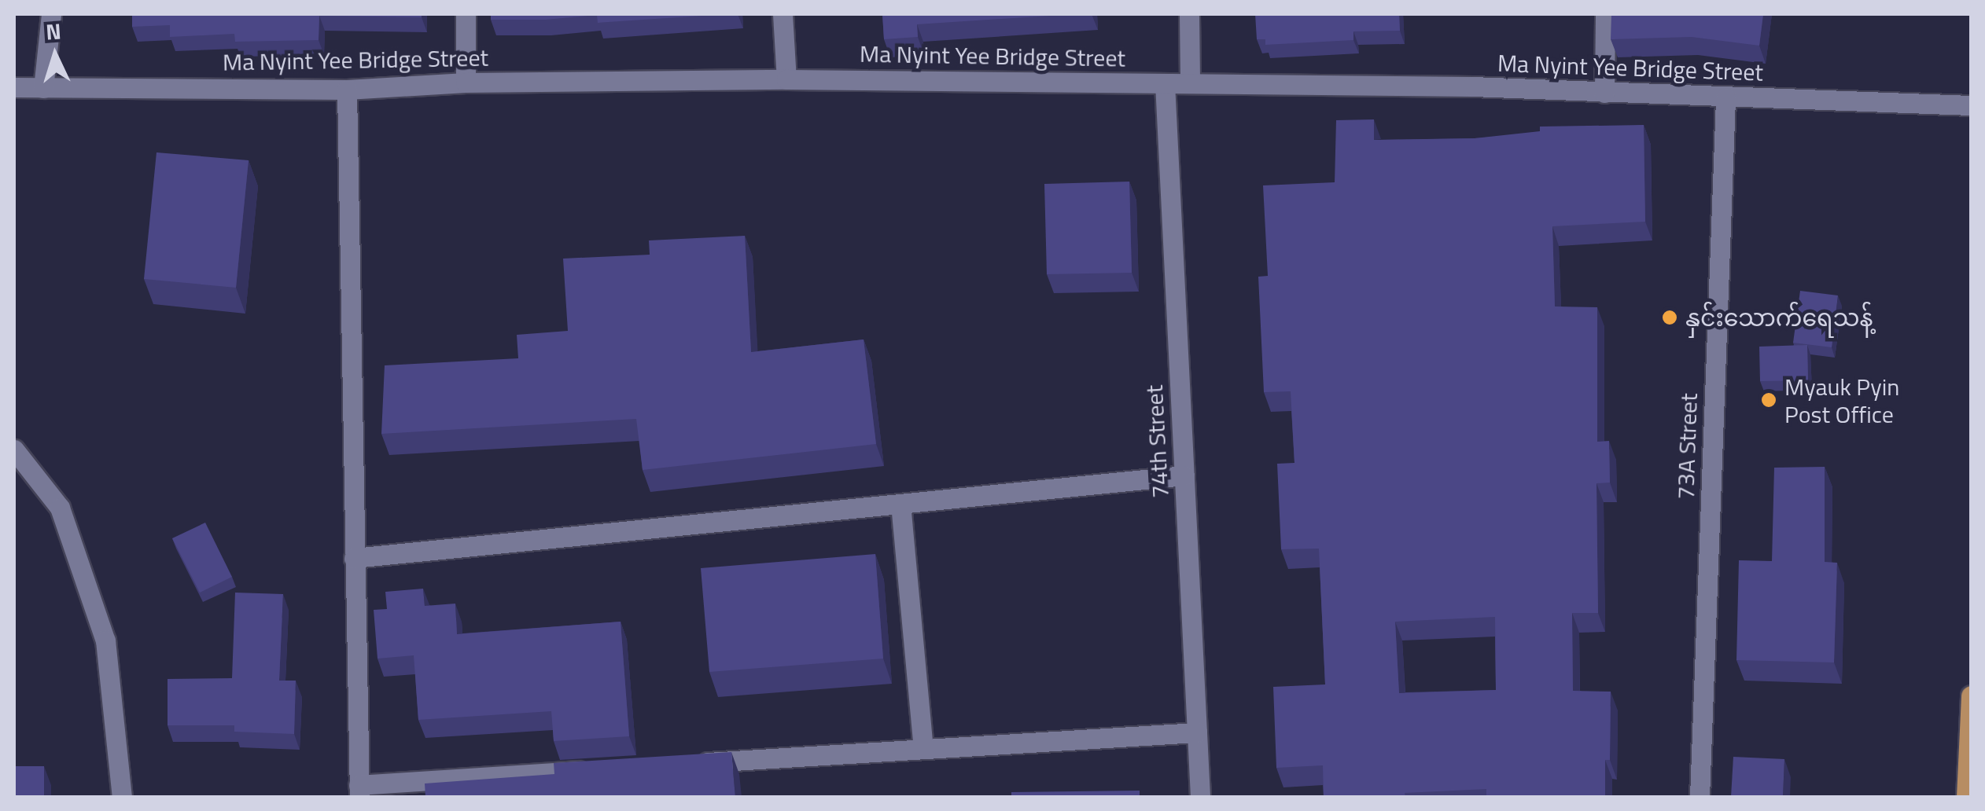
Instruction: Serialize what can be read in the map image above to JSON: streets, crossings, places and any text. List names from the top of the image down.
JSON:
{
  "streets": {
    "street": ["Ma Nyint Yee Bridge Street", "74th Street", "73A Street"]
  },
  "crossings": [
    ["Ma Nyint Yee Bridge Street", "74th Street"],
    ["Ma Nyint Yee Bridge Street", "73A Street"]
  ],
  "places": ["နှင်းသောက်ရေသန့်", "Myauk Pyin Post Office"],
  "north": "top"
}
